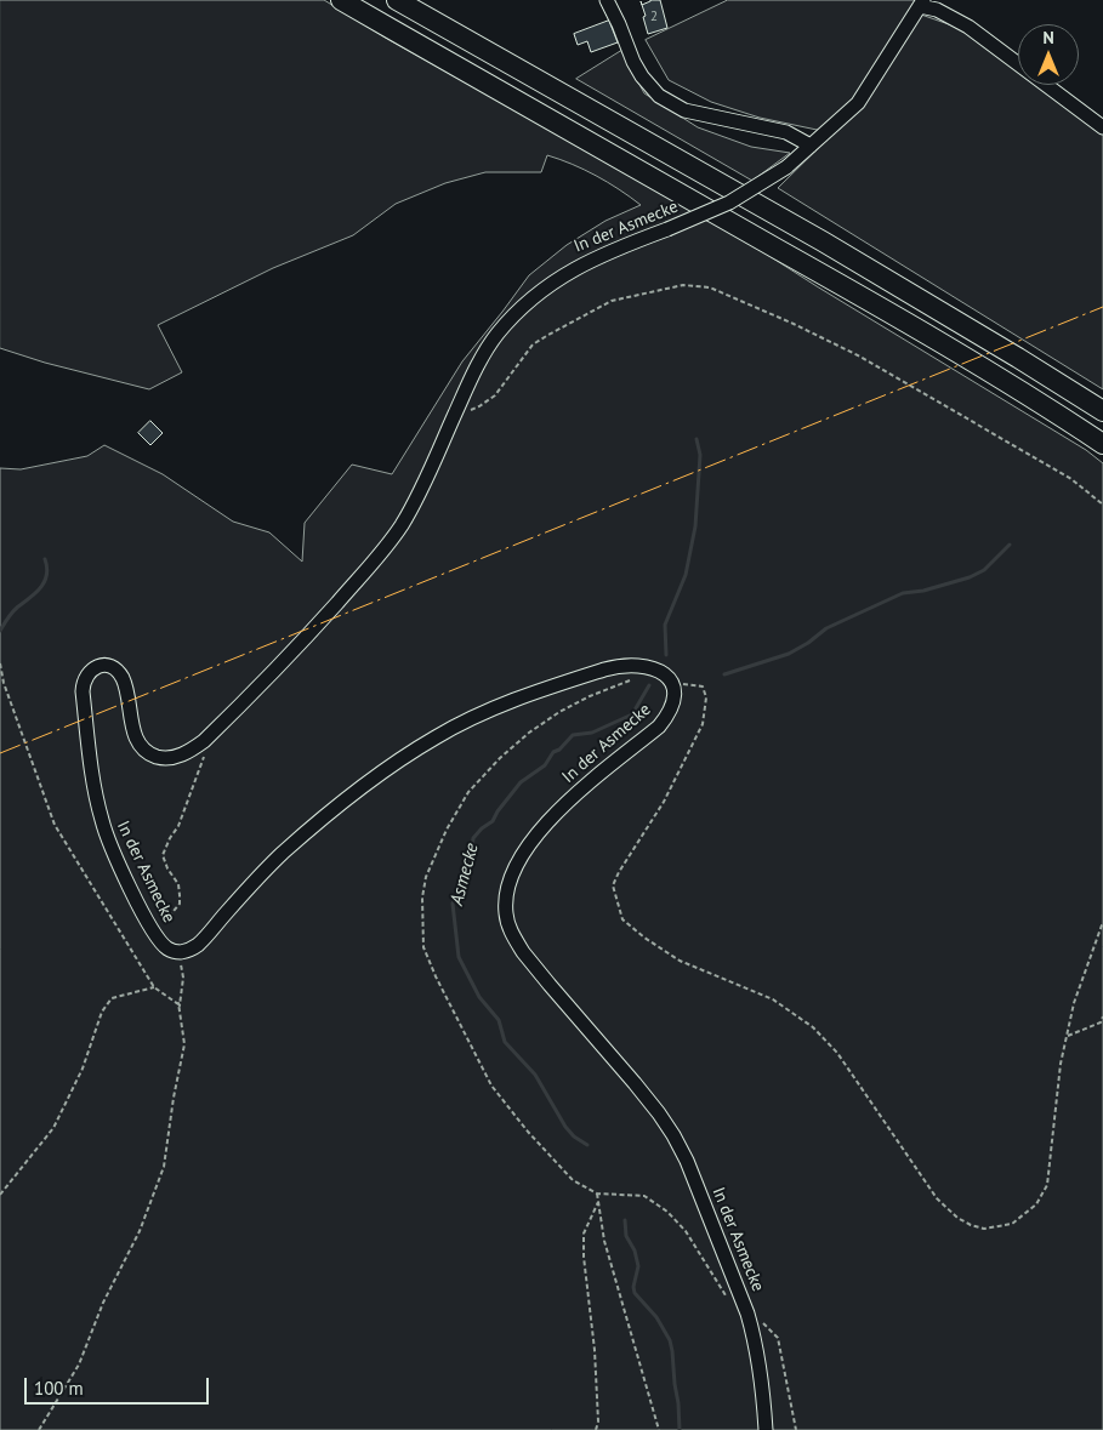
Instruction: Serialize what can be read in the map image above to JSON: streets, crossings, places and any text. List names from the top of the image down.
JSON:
{
  "streets": {
    "street": ["In der Asmecke"]
  },
  "water": ["Asmecke"],
  "house_numbers": ["2"],
  "scale_bar": "100 m",
  "north": "top"
}
